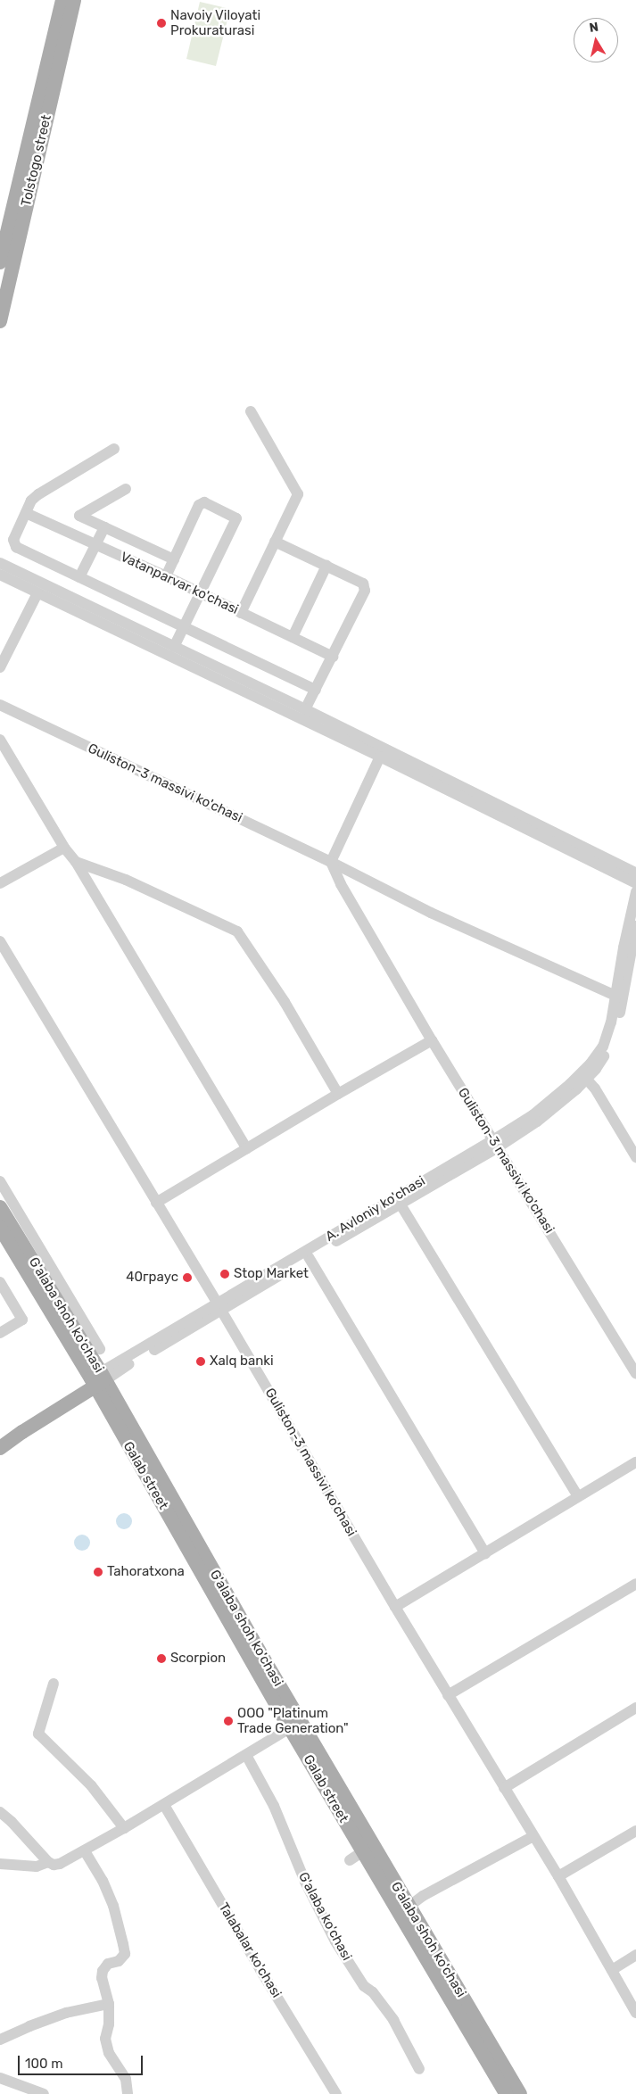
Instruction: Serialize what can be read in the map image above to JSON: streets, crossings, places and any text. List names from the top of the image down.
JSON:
{
  "streets": {
    "main road": [
      "Tolstogo street",
      "A. Avloniy ko'chasi",
      "G'alaba shoh ko'chasi",
      "Galab street"
    ],
    "street": [
      "Vatanparvar ko'chasi",
      "Guliston-3 massivi ko'chasi",
      "G'alaba ko'chasi",
      "Talabalar ko'chasi"
    ]
  },
  "crossings": [
    ["Guliston-3 massivi ko'chasi", "A. Avloniy ko'chasi"],
    ["A. Avloniy ko'chasi", "G'alaba shoh ko'chasi"],
    ["A. Avloniy ko'chasi", "Galab street"],
    ["G'alaba shoh ko'chasi", "Galab street"]
  ],
  "places": [
    "Navoiy Viloyati Prokuraturasi",
    "Stop Market",
    "40граус",
    "Xalq banki",
    "Tahoratxona",
    "Scorpion",
    "OOO \"Platinum Trade Generation\""
  ],
  "scale_bar": "100 m",
  "north": "top"
}
